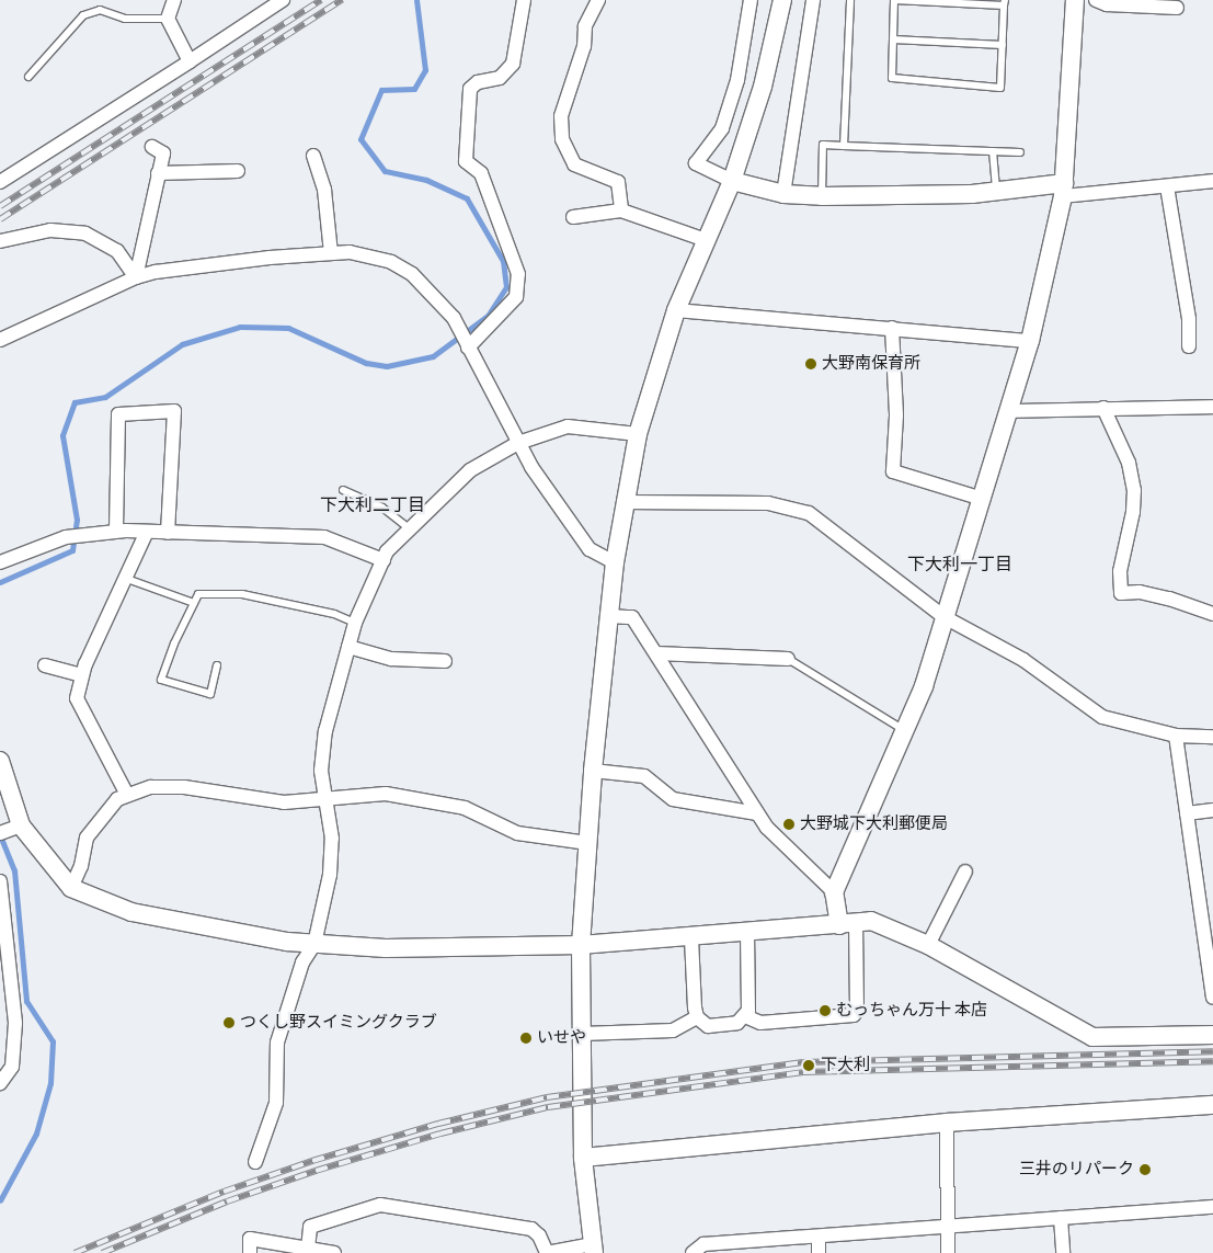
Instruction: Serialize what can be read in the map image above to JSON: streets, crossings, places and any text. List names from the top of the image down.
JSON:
{
  "districts": ["下大利二丁目", "下大利一丁目"],
  "places": [
    "大野南保育所",
    "大野城下大利郵便局",
    "むっちゃん万十 本店",
    "つくし野スイミングクラブ",
    "いせや",
    "下大利",
    "三井のリパーク"
  ]
}
